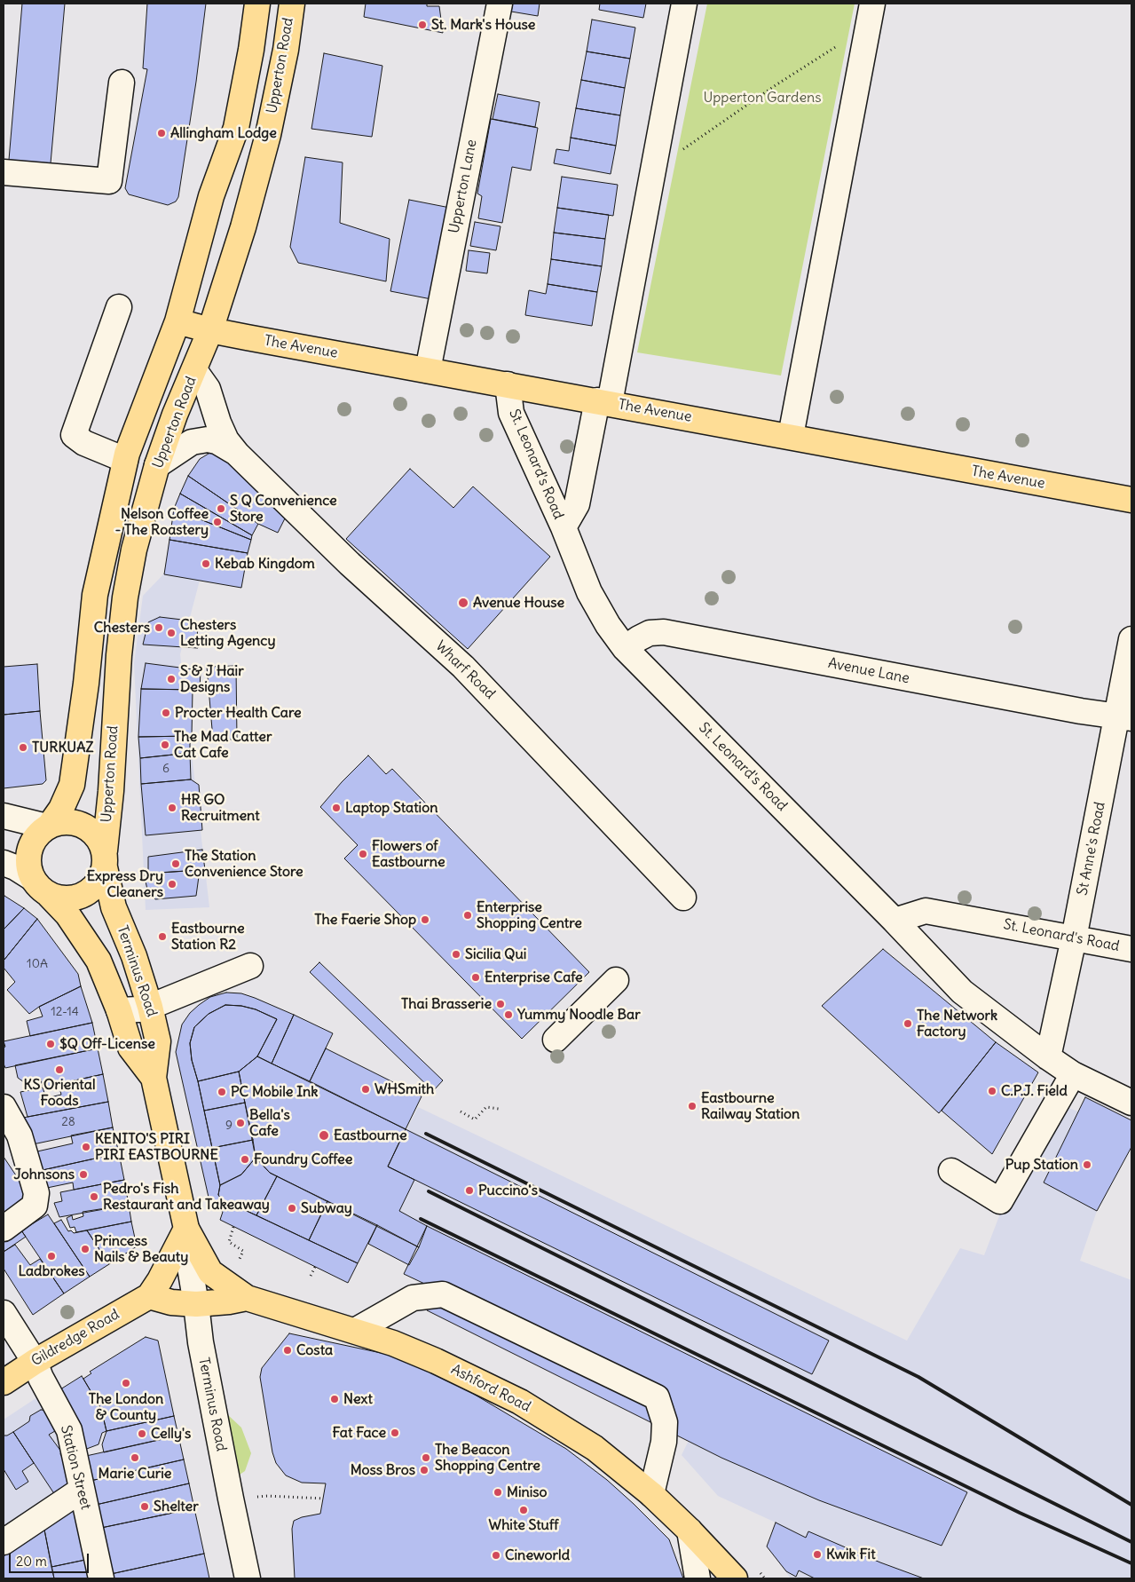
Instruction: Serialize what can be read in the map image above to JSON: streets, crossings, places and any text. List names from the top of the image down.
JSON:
{
  "streets": {
    "main road": [
      "Upperton Road",
      "The Avenue",
      "Terminus Road",
      "Gildredge Road",
      "Ashford Road"
    ],
    "street": [
      "Upperton Lane",
      "St. Leonard's Road",
      "Wharf Road",
      "Avenue Lane",
      "St Anne's Road",
      "Station Street"
    ]
  },
  "crossings": [
    ["Upperton Road", "The Avenue"],
    ["Upperton Road", "Wharf Road"],
    ["Upperton Road", "Terminus Road"],
    ["Upperton Lane", "The Avenue"],
    ["The Avenue", "St. Leonard's Road"],
    ["St. Leonard's Road", "Avenue Lane"],
    ["St. Leonard's Road", "St Anne's Road"],
    ["Avenue Lane", "St Anne's Road"],
    ["Terminus Road", "Ashford Road"],
    ["Gildredge Road", "Ashford Road"],
    ["Gildredge Road", "Station Street"]
  ],
  "parks": ["Upperton Gardens"],
  "places": [
    "St. Mark's House",
    "Allingham Lodge",
    "S Q Convenience Store",
    "Nelson Coffee - The Roastery",
    "Kebab Kingdom",
    "Avenue House",
    "Chesters",
    "Chesters Letting Agency",
    "S & J Hair Designs",
    "Procter Health Care",
    "The Mad Catter Cat Cafe",
    "TURKUAZ",
    "HR GO Recruitment",
    "Laptop Station",
    "Flowers of Eastbourne",
    "The Station Convenience Store",
    "Express Dry Cleaners",
    "Enterprise Shopping Centre",
    "The Faerie Shop",
    "Eastbourne Station R2",
    "Sicilia Qui",
    "Enterprise Cafe",
    "Thai Brasserie",
    "Yummy Noodle Bar",
    "The Network Factory",
    "$Q Off-License",
    "KS Oriental Foods",
    "WHSmith",
    "C.P.J. Field",
    "PC Mobile Ink",
    "Eastbourne Railway Station",
    "Bella's Cafe",
    "Eastbourne",
    "KENITO'S PIRI PIRI EASTBOURNE",
    "Foundry Coffee",
    "Pup Station",
    "Johnsons",
    "Puccino's",
    "Pedro's Fish Restaurant and Takeaway",
    "Subway",
    "Princess Nails & Beauty",
    "Ladbrokes",
    "Costa",
    "The London & County",
    "Next",
    "Fat Face",
    "Celly's",
    "Marie Curie",
    "The Beacon Shopping Centre",
    "Moss Bros",
    "Miniso",
    "Shelter",
    "White Stuff",
    "Kwik Fit",
    "Cineworld"
  ],
  "house_numbers": [
    "6",
    "10A",
    "12-14",
    "28",
    "9"
  ],
  "scale_bar": "20 m"
}
